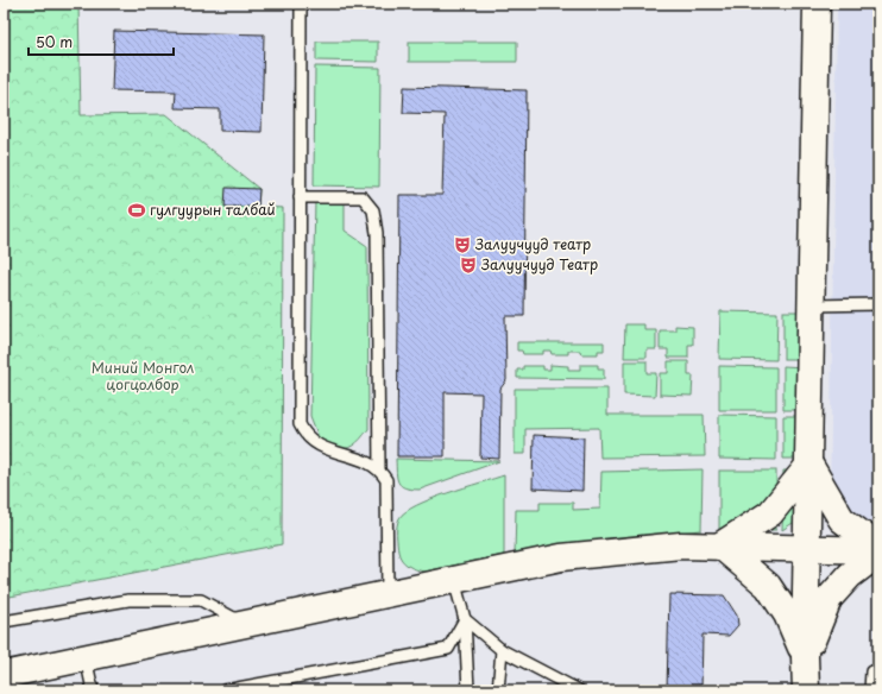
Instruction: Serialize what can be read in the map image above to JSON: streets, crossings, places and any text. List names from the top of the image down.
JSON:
{
  "parks": ["Миний Монгол цогцолбор"],
  "places": {
    "sports": ["гулгуурын талбай"],
    "theatre": ["Залуучууд театр", "Залуучууд Театр"]
  },
  "scale_bar": "50 m"
}
